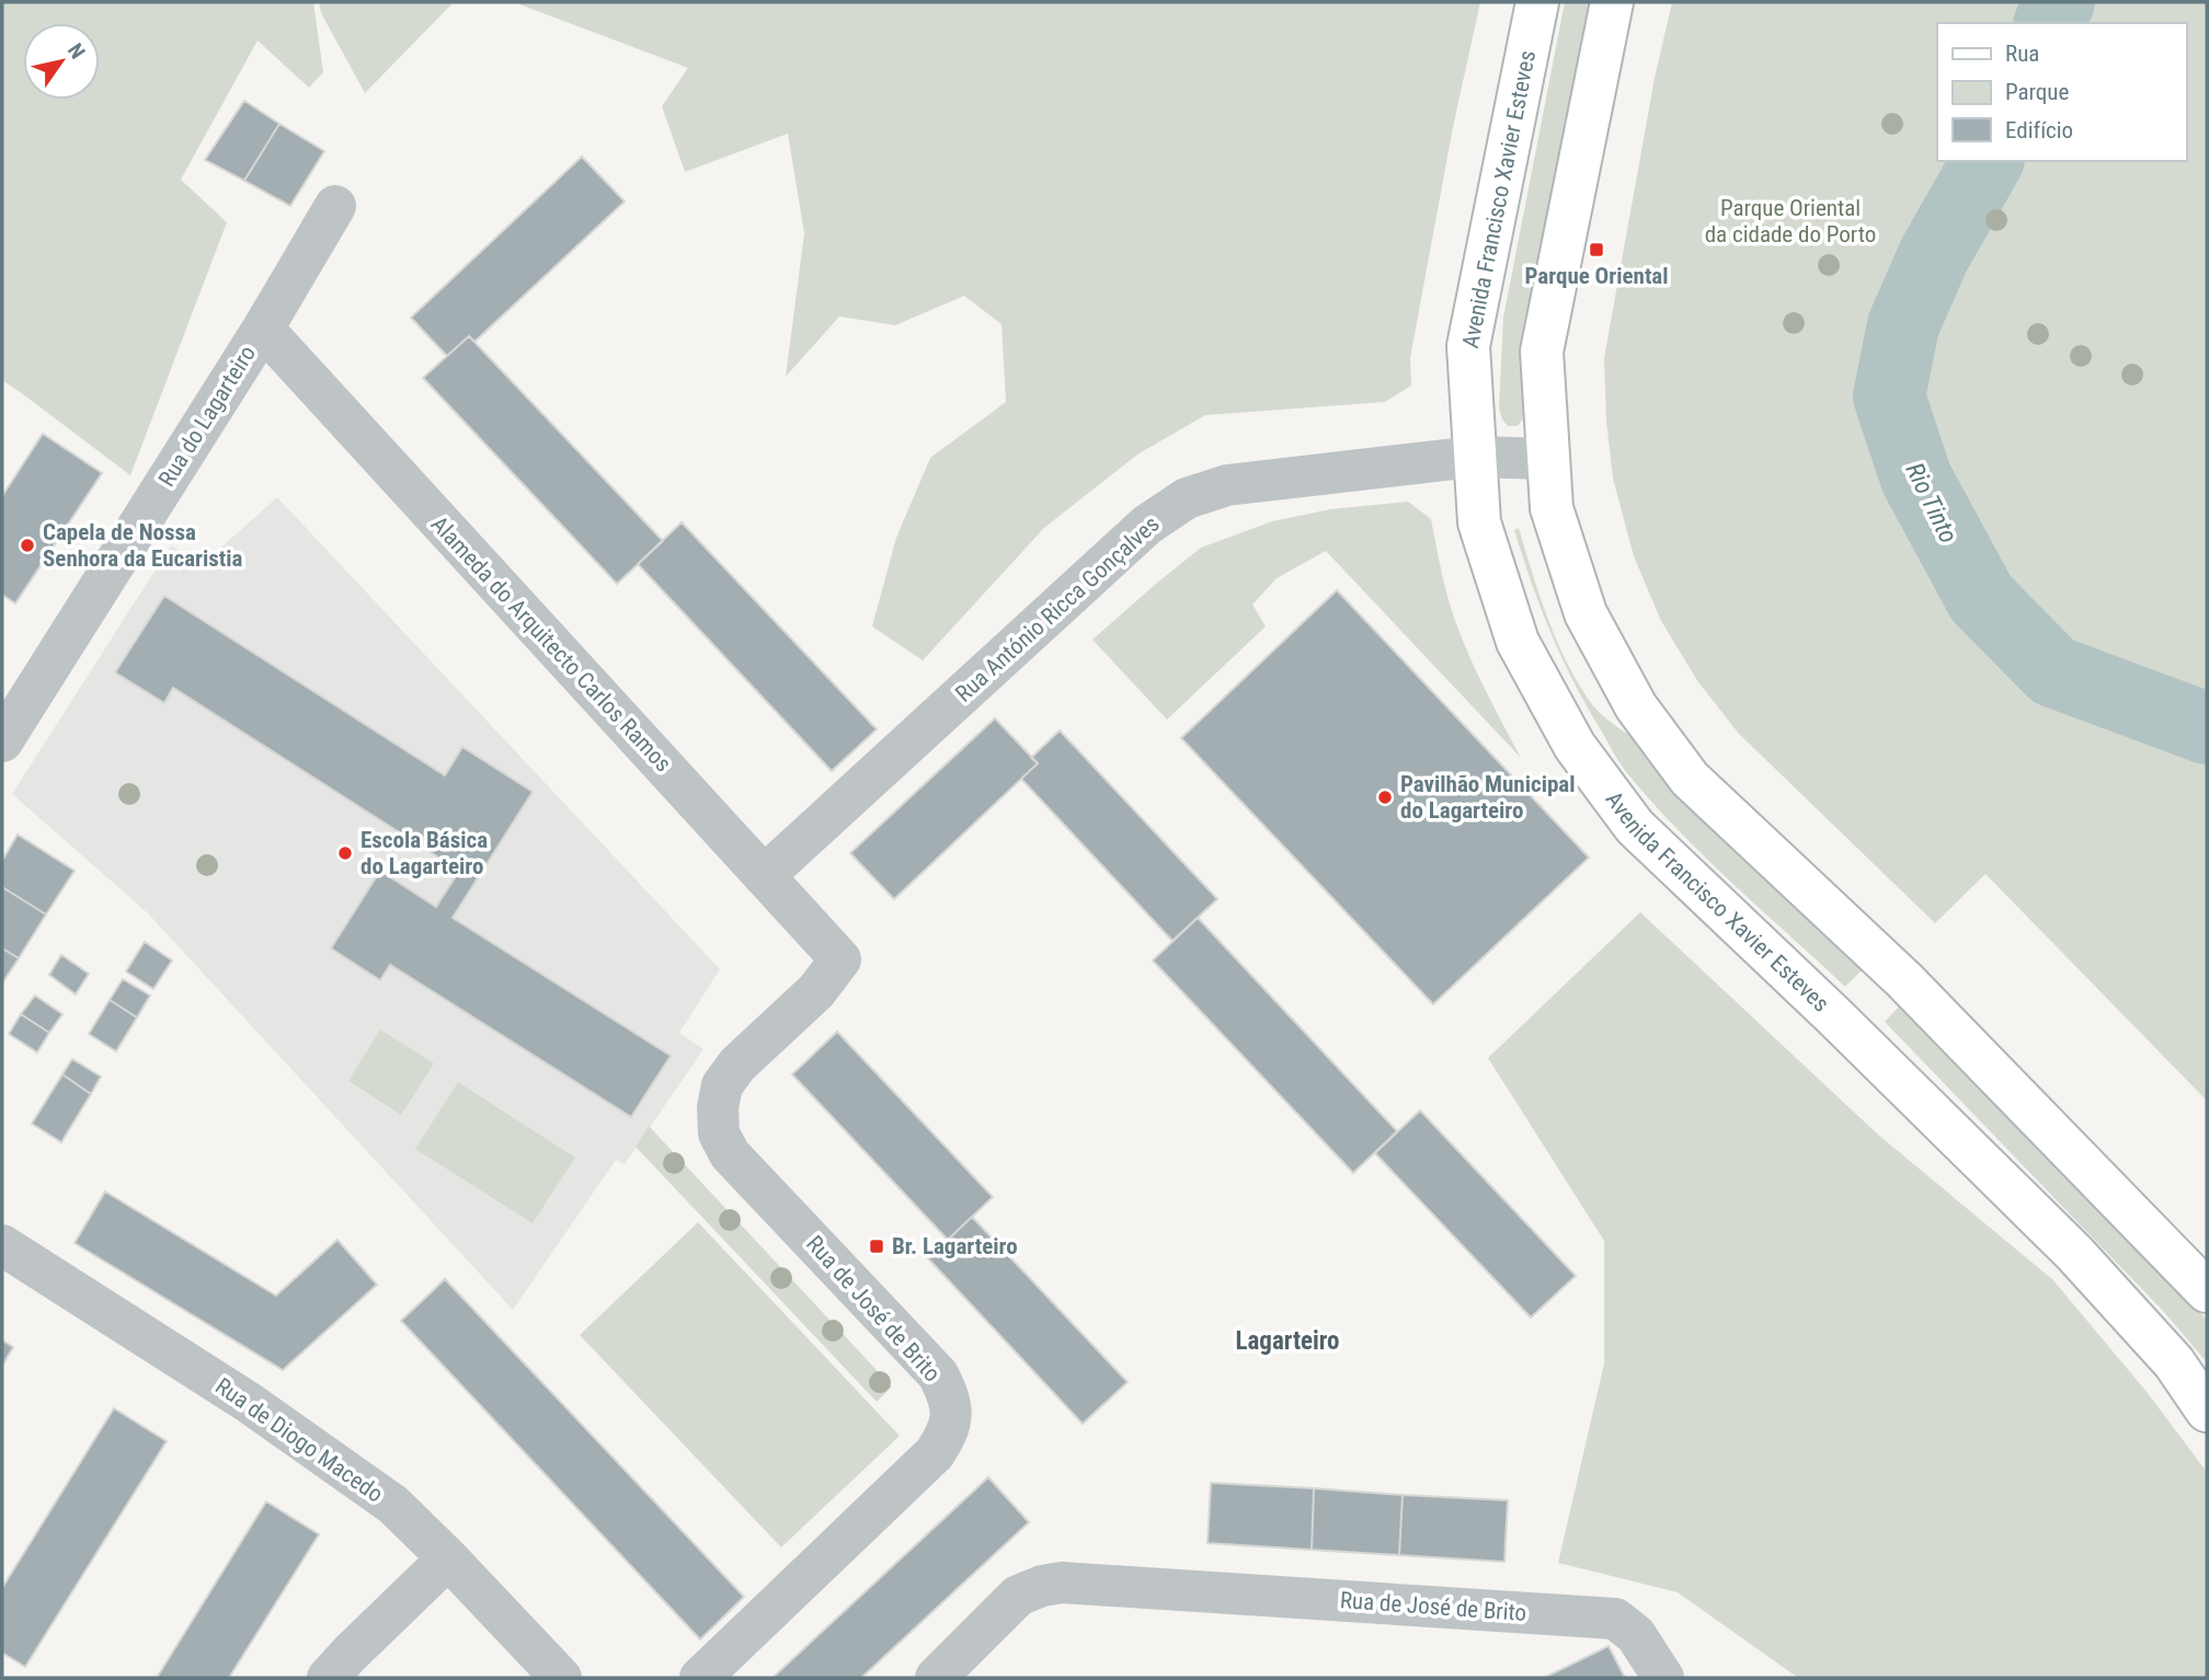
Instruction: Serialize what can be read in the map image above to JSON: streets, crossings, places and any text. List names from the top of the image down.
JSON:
{
  "streets": {
    "main road": ["Avenida Francisco Xavier Esteves"],
    "street": [
      "Rua do Lagarteiro",
      "Rua António Ricca Gonçalves",
      "Alameda do Arquitecto Carlos Ramos",
      "Rua de José de Brito",
      "Rua de Diogo Macedo"
    ]
  },
  "crossings": [
    ["Avenida Francisco Xavier Esteves", "Rua António Ricca Gonçalves"],
    ["Rua do Lagarteiro", "Alameda do Arquitecto Carlos Ramos"],
    ["Rua António Ricca Gonçalves", "Alameda do Arquitecto Carlos Ramos"],
    ["Alameda do Arquitecto Carlos Ramos", "Rua de José de Brito"]
  ],
  "districts": ["Lagarteiro"],
  "water": ["Rio Tinto"],
  "parks": ["Parque Oriental da cidade do Porto"],
  "places": {
    "transit": ["Parque Oriental", "Br. Lagarteiro"],
    "other": ["Capela de Nossa Senhora da Eucaristia", "Pavilhão Municipal do Lagarteiro", "Escola Básica do Lagarteiro"]
  },
  "legend": ["Rua", "Parque", "Edifício"],
  "north": "top right"
}
